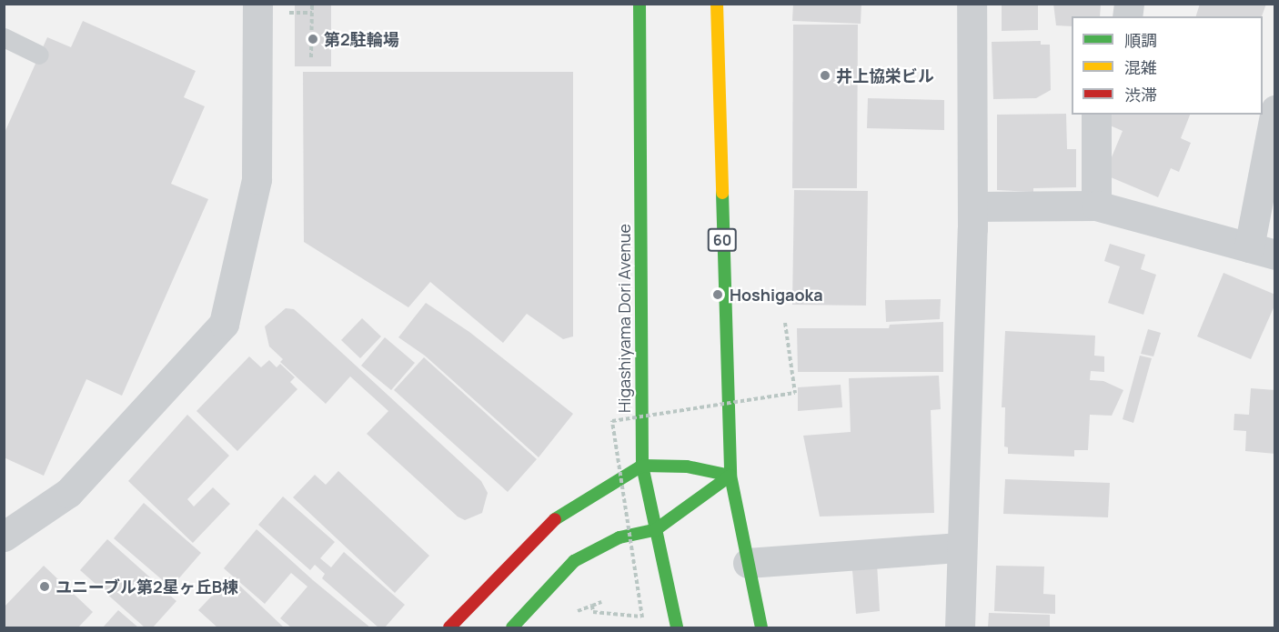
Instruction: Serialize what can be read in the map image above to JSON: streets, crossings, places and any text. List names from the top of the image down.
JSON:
{
  "streets": {
    "main road": ["60", "Higashiyama Dori Avenue"]
  },
  "places": [
    "第2駐輪場",
    "井上協栄ビル",
    "Hoshigaoka",
    "ユニーブル第2星ヶ丘B棟"
  ],
  "legend": ["順調", "混雑", "渋滞"]
}
